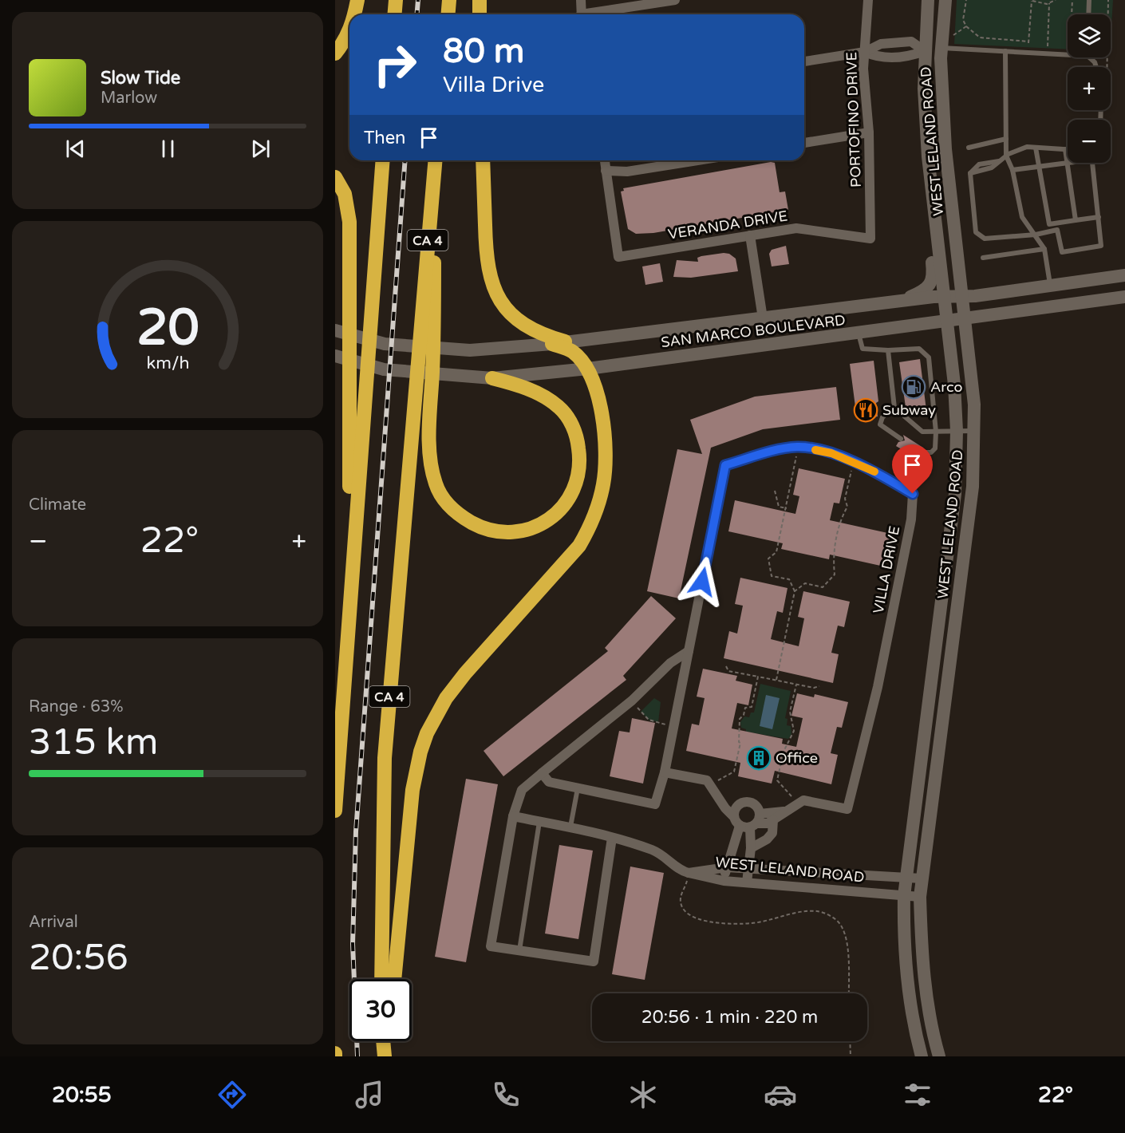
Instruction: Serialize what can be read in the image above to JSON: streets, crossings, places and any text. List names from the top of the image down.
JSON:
{
  "streets": {
    "highway": ["CA 4"],
    "main road": ["WEST LELAND ROAD", "SAN MARCO BOULEVARD"],
    "street": ["PORTOFINO DRIVE", "VERANDA DRIVE", "VILLA DRIVE"]
  },
  "crossings": [
    ["PORTOFINO DRIVE", "VERANDA DRIVE"],
    ["WEST LELAND ROAD", "SAN MARCO BOULEVARD"]
  ],
  "places": {
    "fuel station": ["Arco"],
    "restaurant": ["Subway"],
    "building": ["Office"]
  },
  "page": {
    "map_buttons": ["+", "−"],
    "turn": ["80 m", "Villa Drive"],
    "song": ["Slow Tide", "Marlow"],
    "then": "Then",
    "tile": [
      "Climate",
      ["Range · 63%", "315 km"],
      ["Arrival", "20:56"]
    ],
    "heat": ["−", "22°", "+"],
    "limit": "30",
    "trip": "20:56 · 1 min · 220 m",
    "tabs": ["20:55", "22°"],
    "gauge": ["20", "km/h"]
  }
}
